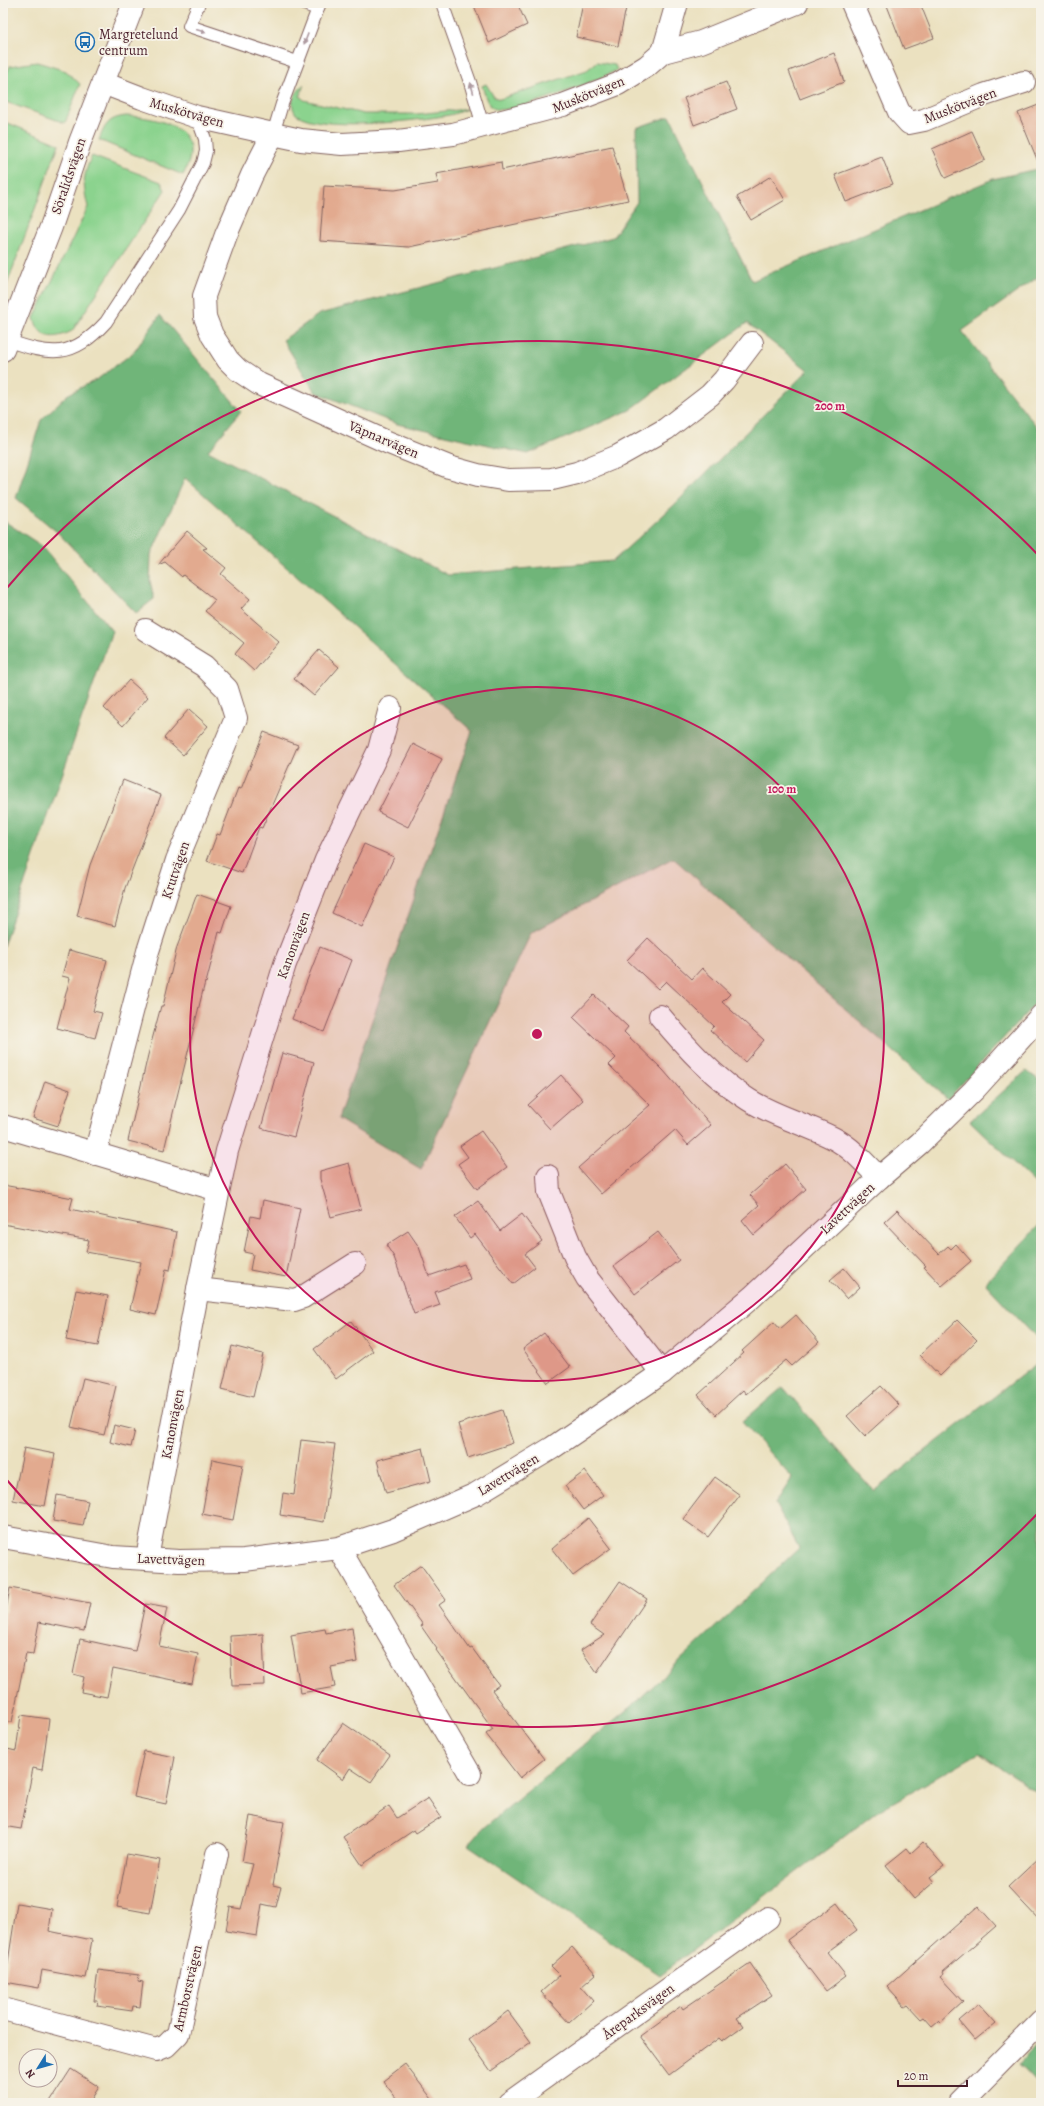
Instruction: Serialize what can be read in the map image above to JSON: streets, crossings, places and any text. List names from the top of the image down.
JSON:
{
  "streets": {
    "street": [
      "Muskötvägen",
      "Söralidsvägen",
      "Väpnarvägen",
      "Krutvägen",
      "Kanonvägen",
      "Lavettvägen",
      "Armborstvägen",
      "Åreparksvägen"
    ]
  },
  "crossings": [
    ["Muskötvägen", "Söralidsvägen"],
    ["Muskötvägen", "Väpnarvägen"],
    ["Kanonvägen", "Lavettvägen"]
  ],
  "places": {
    "bus stop": ["Margretelund centrum"]
  },
  "scale_bar": "20 m",
  "north": "bottom left",
  "rings": ["200 m", "100 m"]
}
